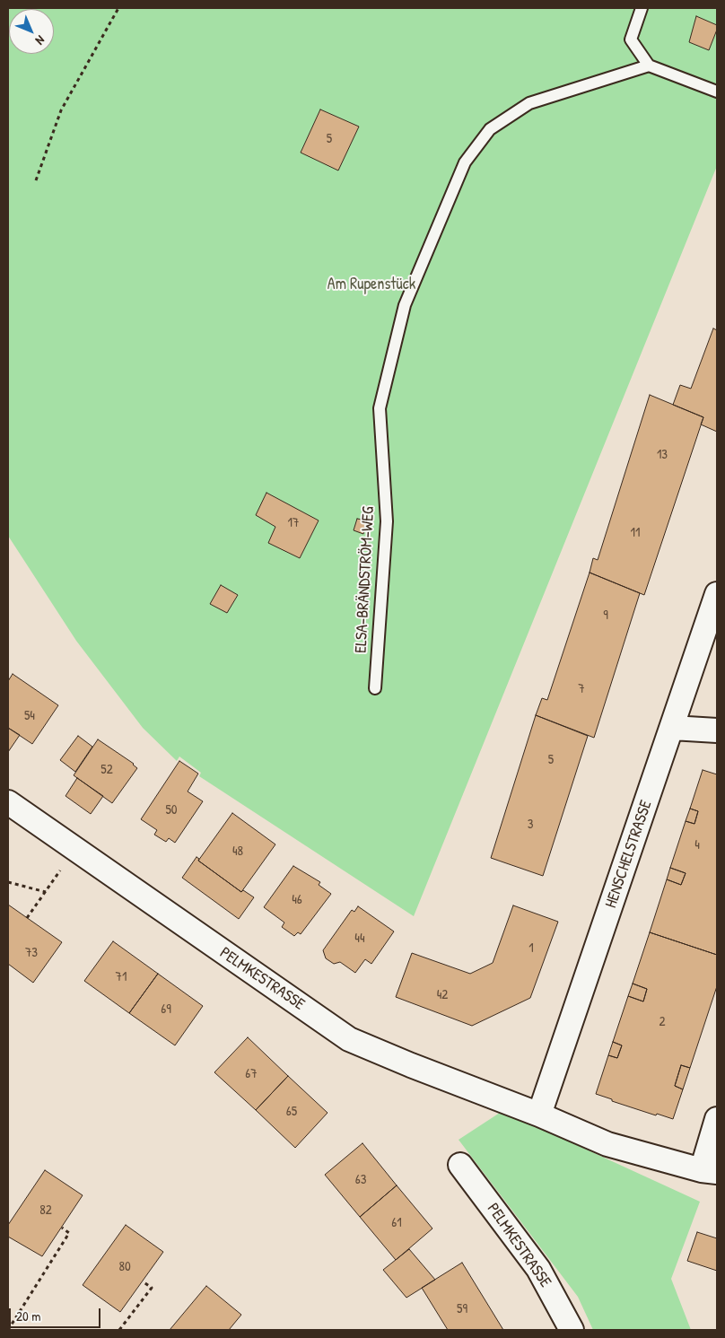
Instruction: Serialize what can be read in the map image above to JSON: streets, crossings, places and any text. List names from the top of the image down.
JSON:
{
  "streets": {
    "street": ["HENSCHELSTRASSE", "PELMKESTRASSE"],
    "lane": ["ELSA-BRÄNDSTRÖM-WEG"]
  },
  "crossings": [
    ["HENSCHELSTRASSE", "PELMKESTRASSE"]
  ],
  "parks": ["Am Rupenstück"],
  "house_numbers": [
    "5",
    "13",
    "17",
    "11",
    "9",
    "7",
    "54",
    "5",
    "52",
    "50",
    "3",
    "4",
    "48",
    "46",
    "44",
    "1",
    "73",
    "71",
    "42",
    "69",
    "2",
    "67",
    "65",
    "63",
    "82",
    "61",
    "80",
    "59"
  ],
  "scale_bar": "20 m",
  "north": "bottom right"
}
